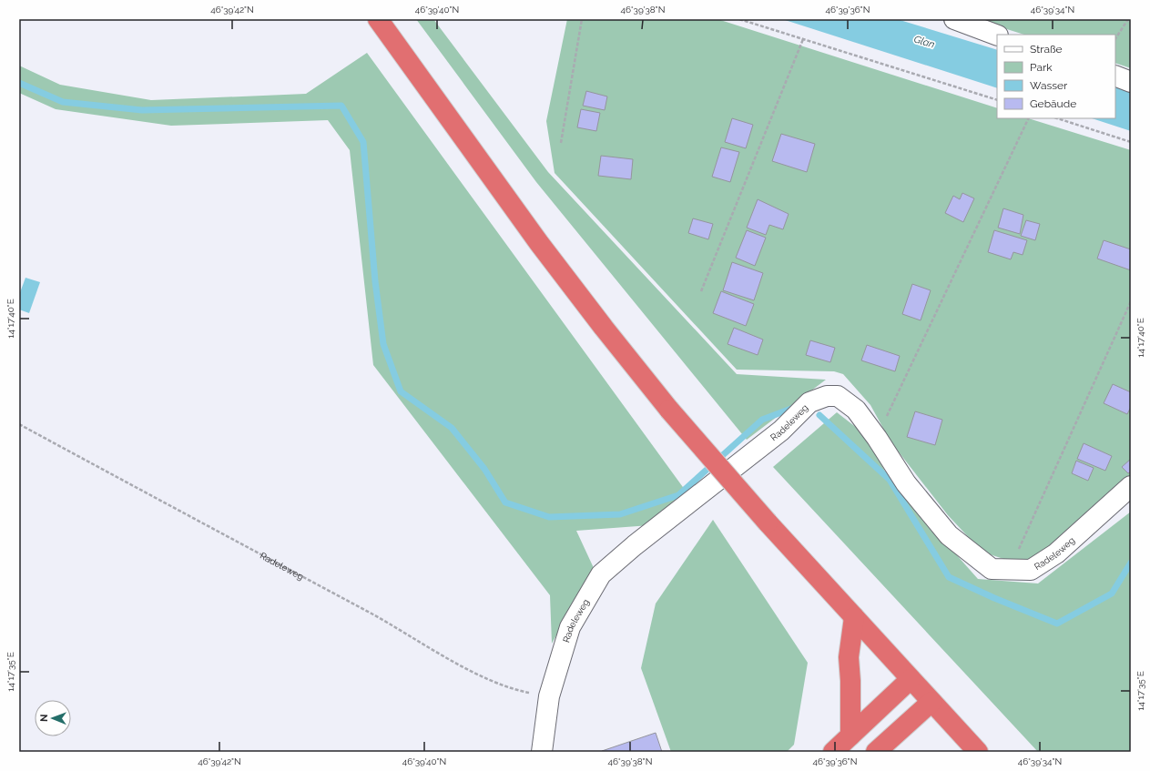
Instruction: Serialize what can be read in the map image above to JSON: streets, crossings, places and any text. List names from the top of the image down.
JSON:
{
  "streets": {
    "street": ["Radeleweg"]
  },
  "water": ["Glan"],
  "legend": [
    "Straße",
    "Park",
    "Wasser",
    "Gebäude"
  ],
  "north": "left",
  "coordinates": [
    "46°39'42\"N",
    "46°39'40\"N",
    "46°39'38\"N",
    "46°39'36\"N",
    "46°39'34\"N",
    "14°17'40\"E",
    "14°17'35\"E"
  ]
}
